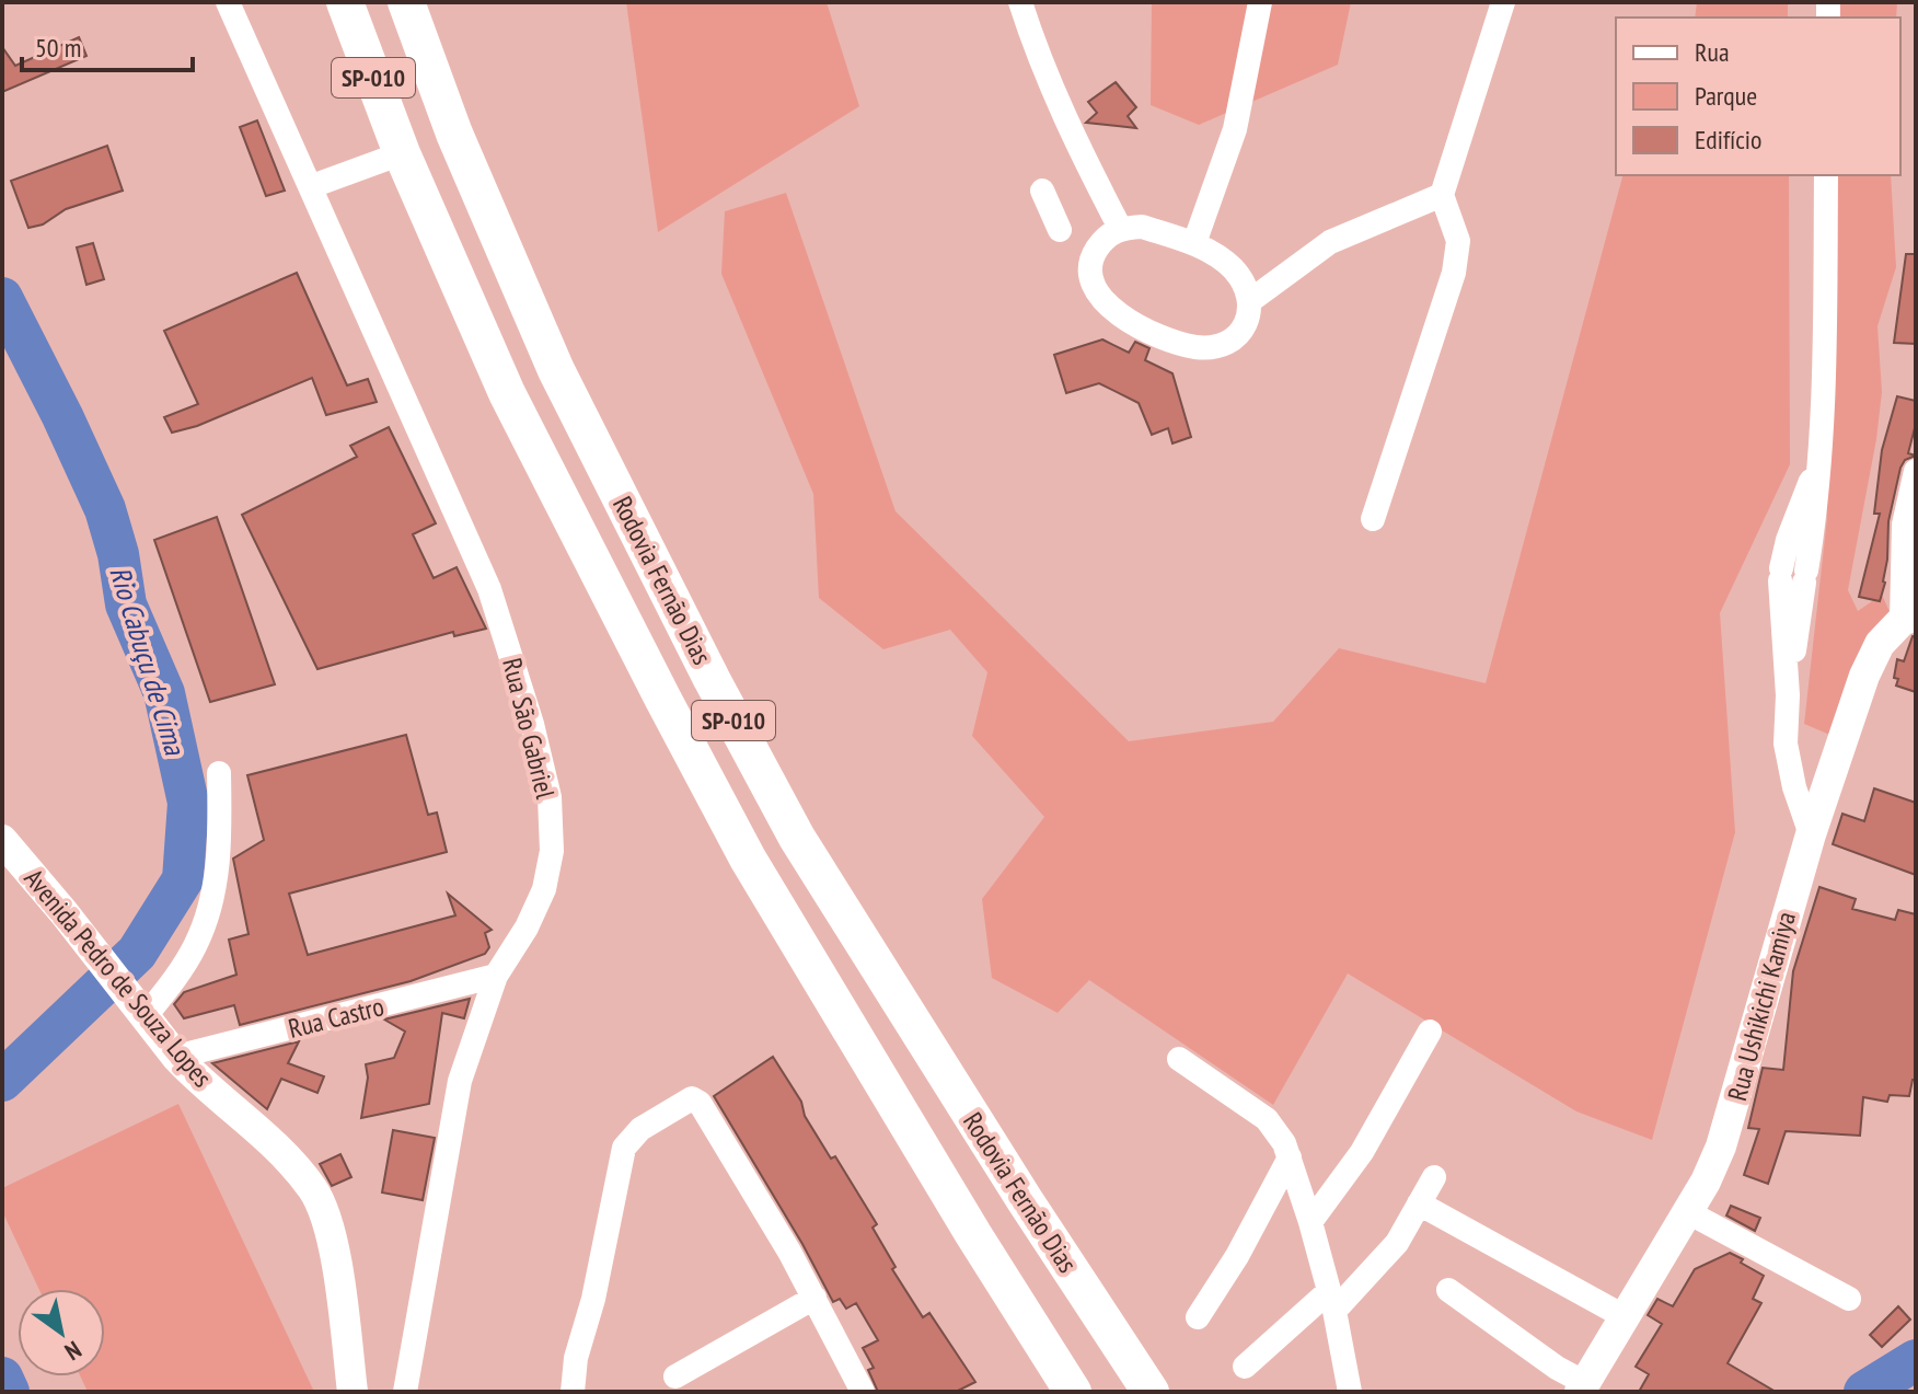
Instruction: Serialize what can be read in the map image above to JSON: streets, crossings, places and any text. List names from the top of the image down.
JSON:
{
  "streets": {
    "highway": ["SP-010", "Rodovia Fernão Dias"],
    "main road": ["Avenida Pedro de Souza Lopes", "Rua Ushikichi Kamiya"],
    "street": ["Rua São Gabriel", "Rua Castro"]
  },
  "crossings": [
    ["Rua São Gabriel", "Rua Castro"],
    ["Avenida Pedro de Souza Lopes", "Rua Castro"]
  ],
  "water": ["Rio Cabuçu de Cima"],
  "legend": ["Rua", "Parque", "Edifício"],
  "scale_bar": "50 m",
  "north": "bottom right"
}
